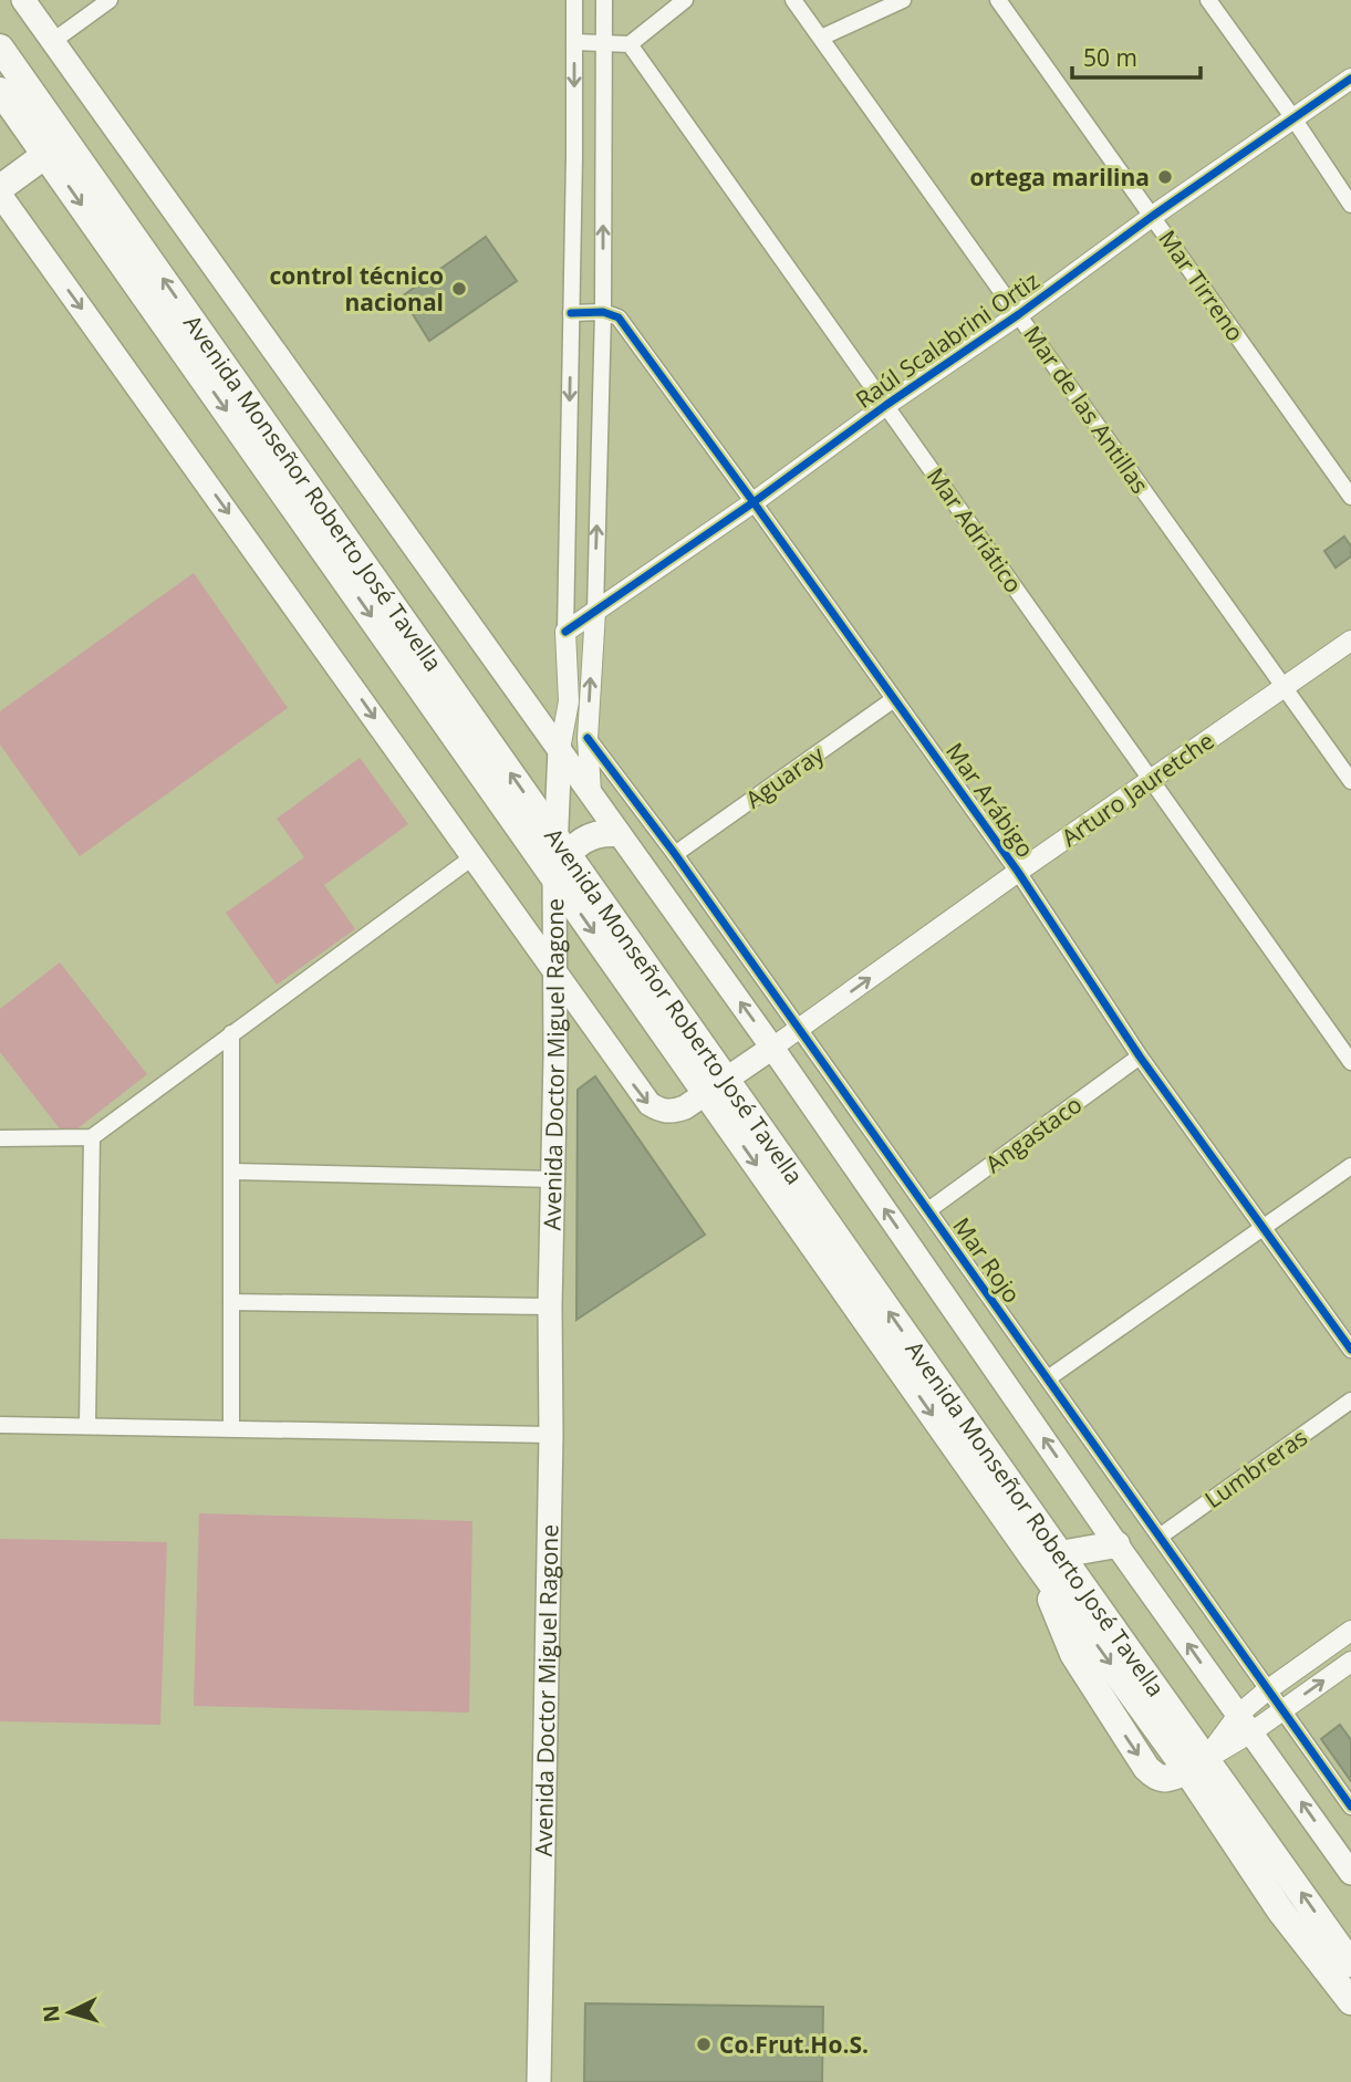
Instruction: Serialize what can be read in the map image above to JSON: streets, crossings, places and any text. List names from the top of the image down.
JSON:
{
  "streets": {
    "highway": ["Avenida Monseñor Roberto José Tavella"],
    "main road": ["Avenida Doctor Miguel Ragone"],
    "street": [
      "Mar Tirreno",
      "Raúl Scalabrini Ortiz",
      "Mar de las Antillas",
      "Mar Adriático",
      "Aguaray",
      "Arturo Jauretche",
      "Mar Arábigo",
      "Angastaco",
      "Mar Rojo",
      "Lumbreras"
    ]
  },
  "crossings": [
    ["Mar Tirreno", "Raúl Scalabrini Ortiz"],
    ["Raúl Scalabrini Ortiz", "Mar de las Antillas"],
    ["Raúl Scalabrini Ortiz", "Mar Adriático"],
    ["Raúl Scalabrini Ortiz", "Mar Arábigo"],
    ["Raúl Scalabrini Ortiz", "Avenida Doctor Miguel Ragone"],
    ["Mar de las Antillas", "Arturo Jauretche"],
    ["Avenida Monseñor Roberto José Tavella", "Avenida Doctor Miguel Ragone"],
    ["Mar Adriático", "Arturo Jauretche"],
    ["Aguaray", "Mar Arábigo"],
    ["Aguaray", "Mar Rojo"],
    ["Arturo Jauretche", "Mar Arábigo"],
    ["Arturo Jauretche", "Mar Rojo"],
    ["Mar Arábigo", "Angastaco"],
    ["Angastaco", "Mar Rojo"],
    ["Mar Rojo", "Lumbreras"]
  ],
  "one_way": ["Arturo Jauretche"],
  "places": ["ortega marilina", "control técnico nacional", "Co.Frut.Ho.S."],
  "scale_bar": "50 m",
  "north": "left"
}
